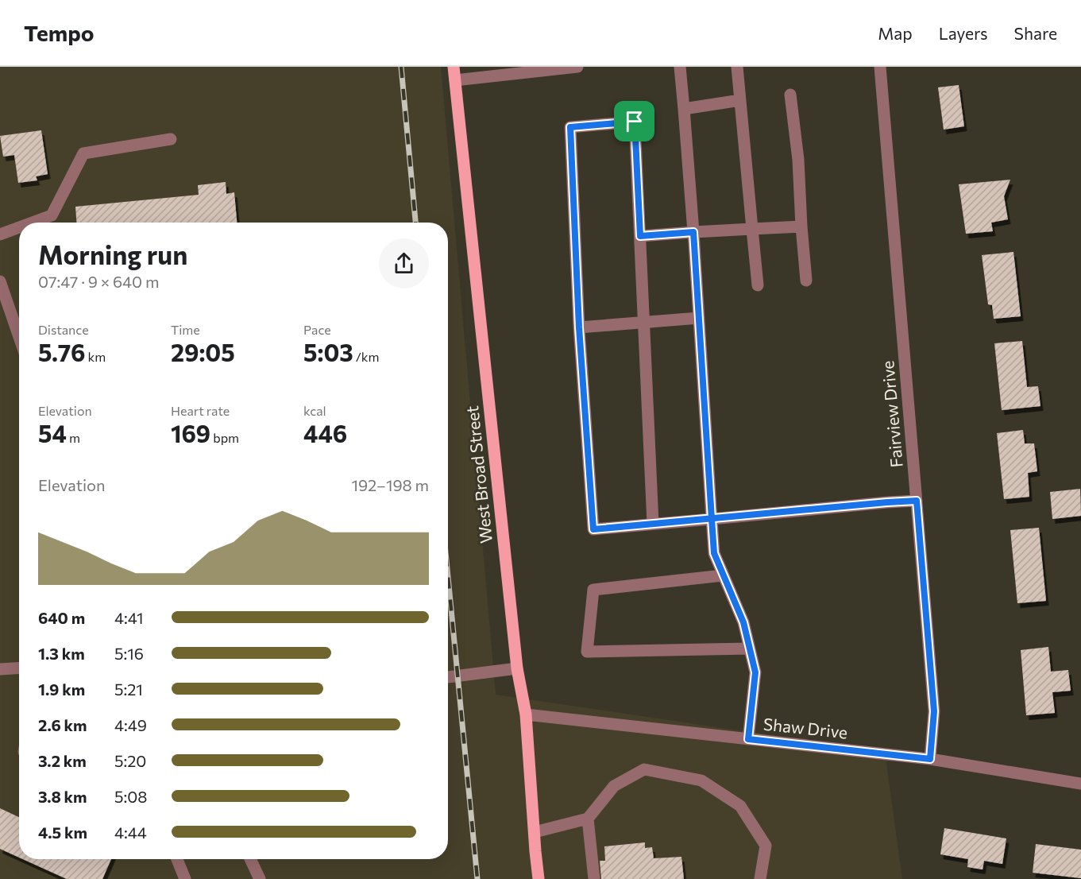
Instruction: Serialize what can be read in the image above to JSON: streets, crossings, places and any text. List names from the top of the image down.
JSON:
{
  "streets": {
    "main road": ["West Broad Street"],
    "street": ["Fairview Drive", "Shaw Drive"]
  },
  "crossings": [
    ["Fairview Drive", "Shaw Drive"],
    ["West Broad Street", "Shaw Drive"]
  ],
  "page": {
    "header": "Tempo",
    "nav": ["Map", "Layers", "Share"],
    "heading": ["Morning run", "07:47 · 9 × 640 m"],
    "stats": [
      ["Distance", "5.76 km"],
      ["Time", "29:05"],
      ["Pace", "5:03 /km"],
      ["Elevation", "54 m"],
      ["Heart rate", "169 bpm"],
      ["kcal", "446"]
    ],
    "chart": ["Elevation", "192–198 m"],
    "list": [
      {
        "name": "640 m",
        "note": "4:41"
      },
      {
        "name": "1.3 km",
        "note": "5:16"
      },
      {
        "name": "1.9 km",
        "note": "5:21"
      },
      {
        "name": "2.6 km",
        "note": "4:49"
      },
      {
        "name": "3.2 km",
        "note": "5:20"
      },
      {
        "name": "3.8 km",
        "note": "5:08"
      },
      {
        "name": "4.5 km",
        "note": "4:44"
      }
    ]
  }
}
